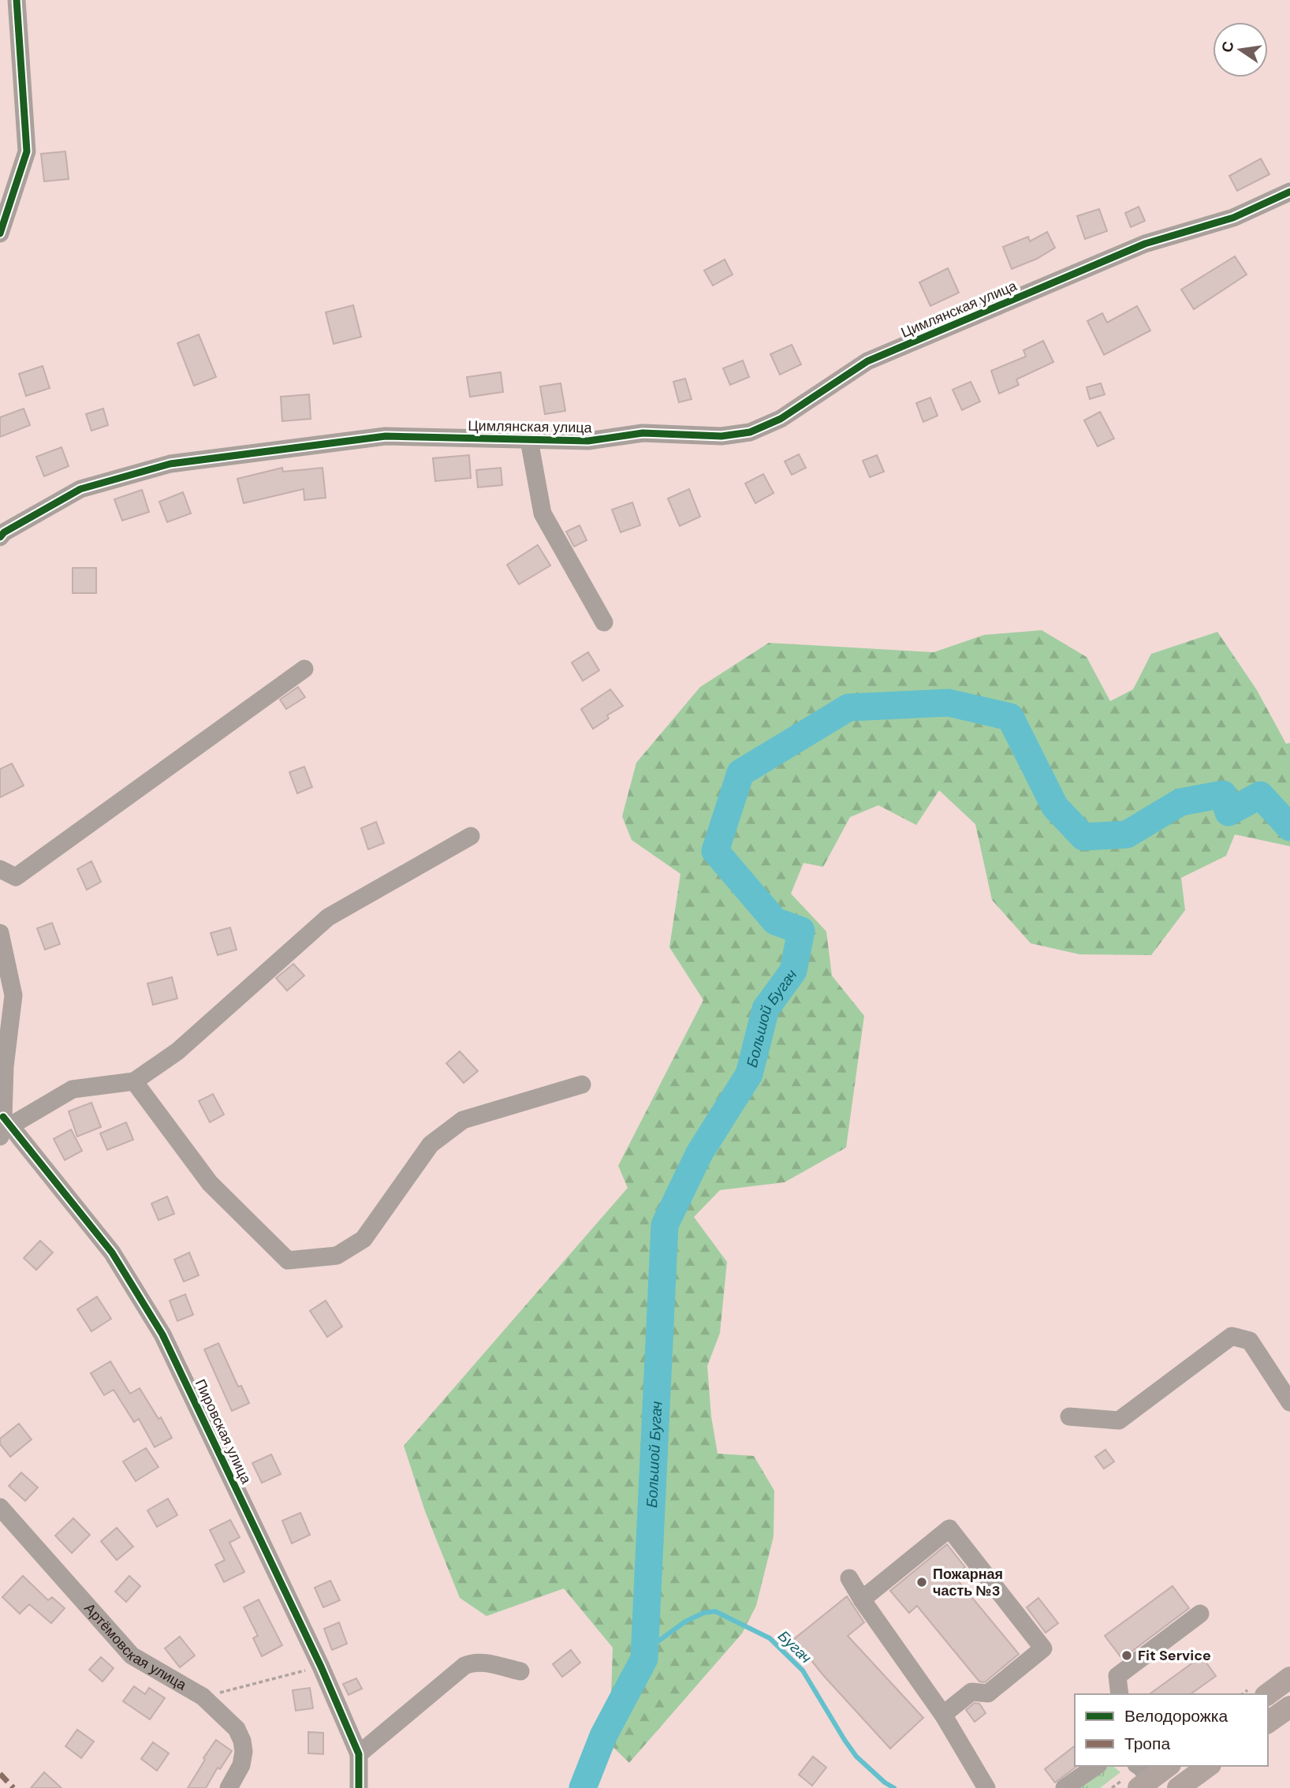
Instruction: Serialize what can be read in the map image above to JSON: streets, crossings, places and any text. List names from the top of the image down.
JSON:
{
  "streets": {
    "street": ["Цимлянская улица", "Пировская улица", "Артёмовская улица"]
  },
  "water": ["Большой Бугач", "Бугач"],
  "places": ["Пожарная часть №3", "Fit Service"],
  "legend": ["Велодорожка", "Тропа"],
  "north": "left"
}
